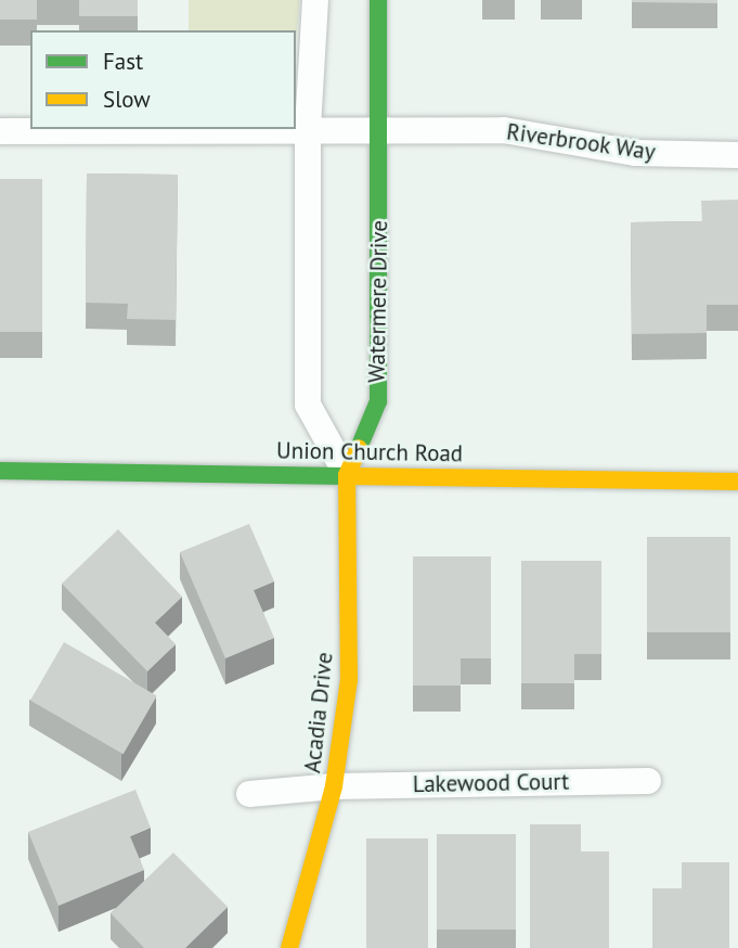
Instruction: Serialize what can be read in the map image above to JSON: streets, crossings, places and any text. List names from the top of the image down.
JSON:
{
  "streets": {
    "street": [
      "Riverbrook Way",
      "Watermere Drive",
      "Union Church Road",
      "Acadia Drive",
      "Lakewood Court"
    ]
  },
  "crossings": [
    ["Riverbrook Way", "Watermere Drive"],
    ["Watermere Drive", "Union Church Road"],
    ["Watermere Drive", "Acadia Drive"],
    ["Union Church Road", "Acadia Drive"],
    ["Acadia Drive", "Lakewood Court"]
  ],
  "legend": ["Fast", "Slow"]
}
